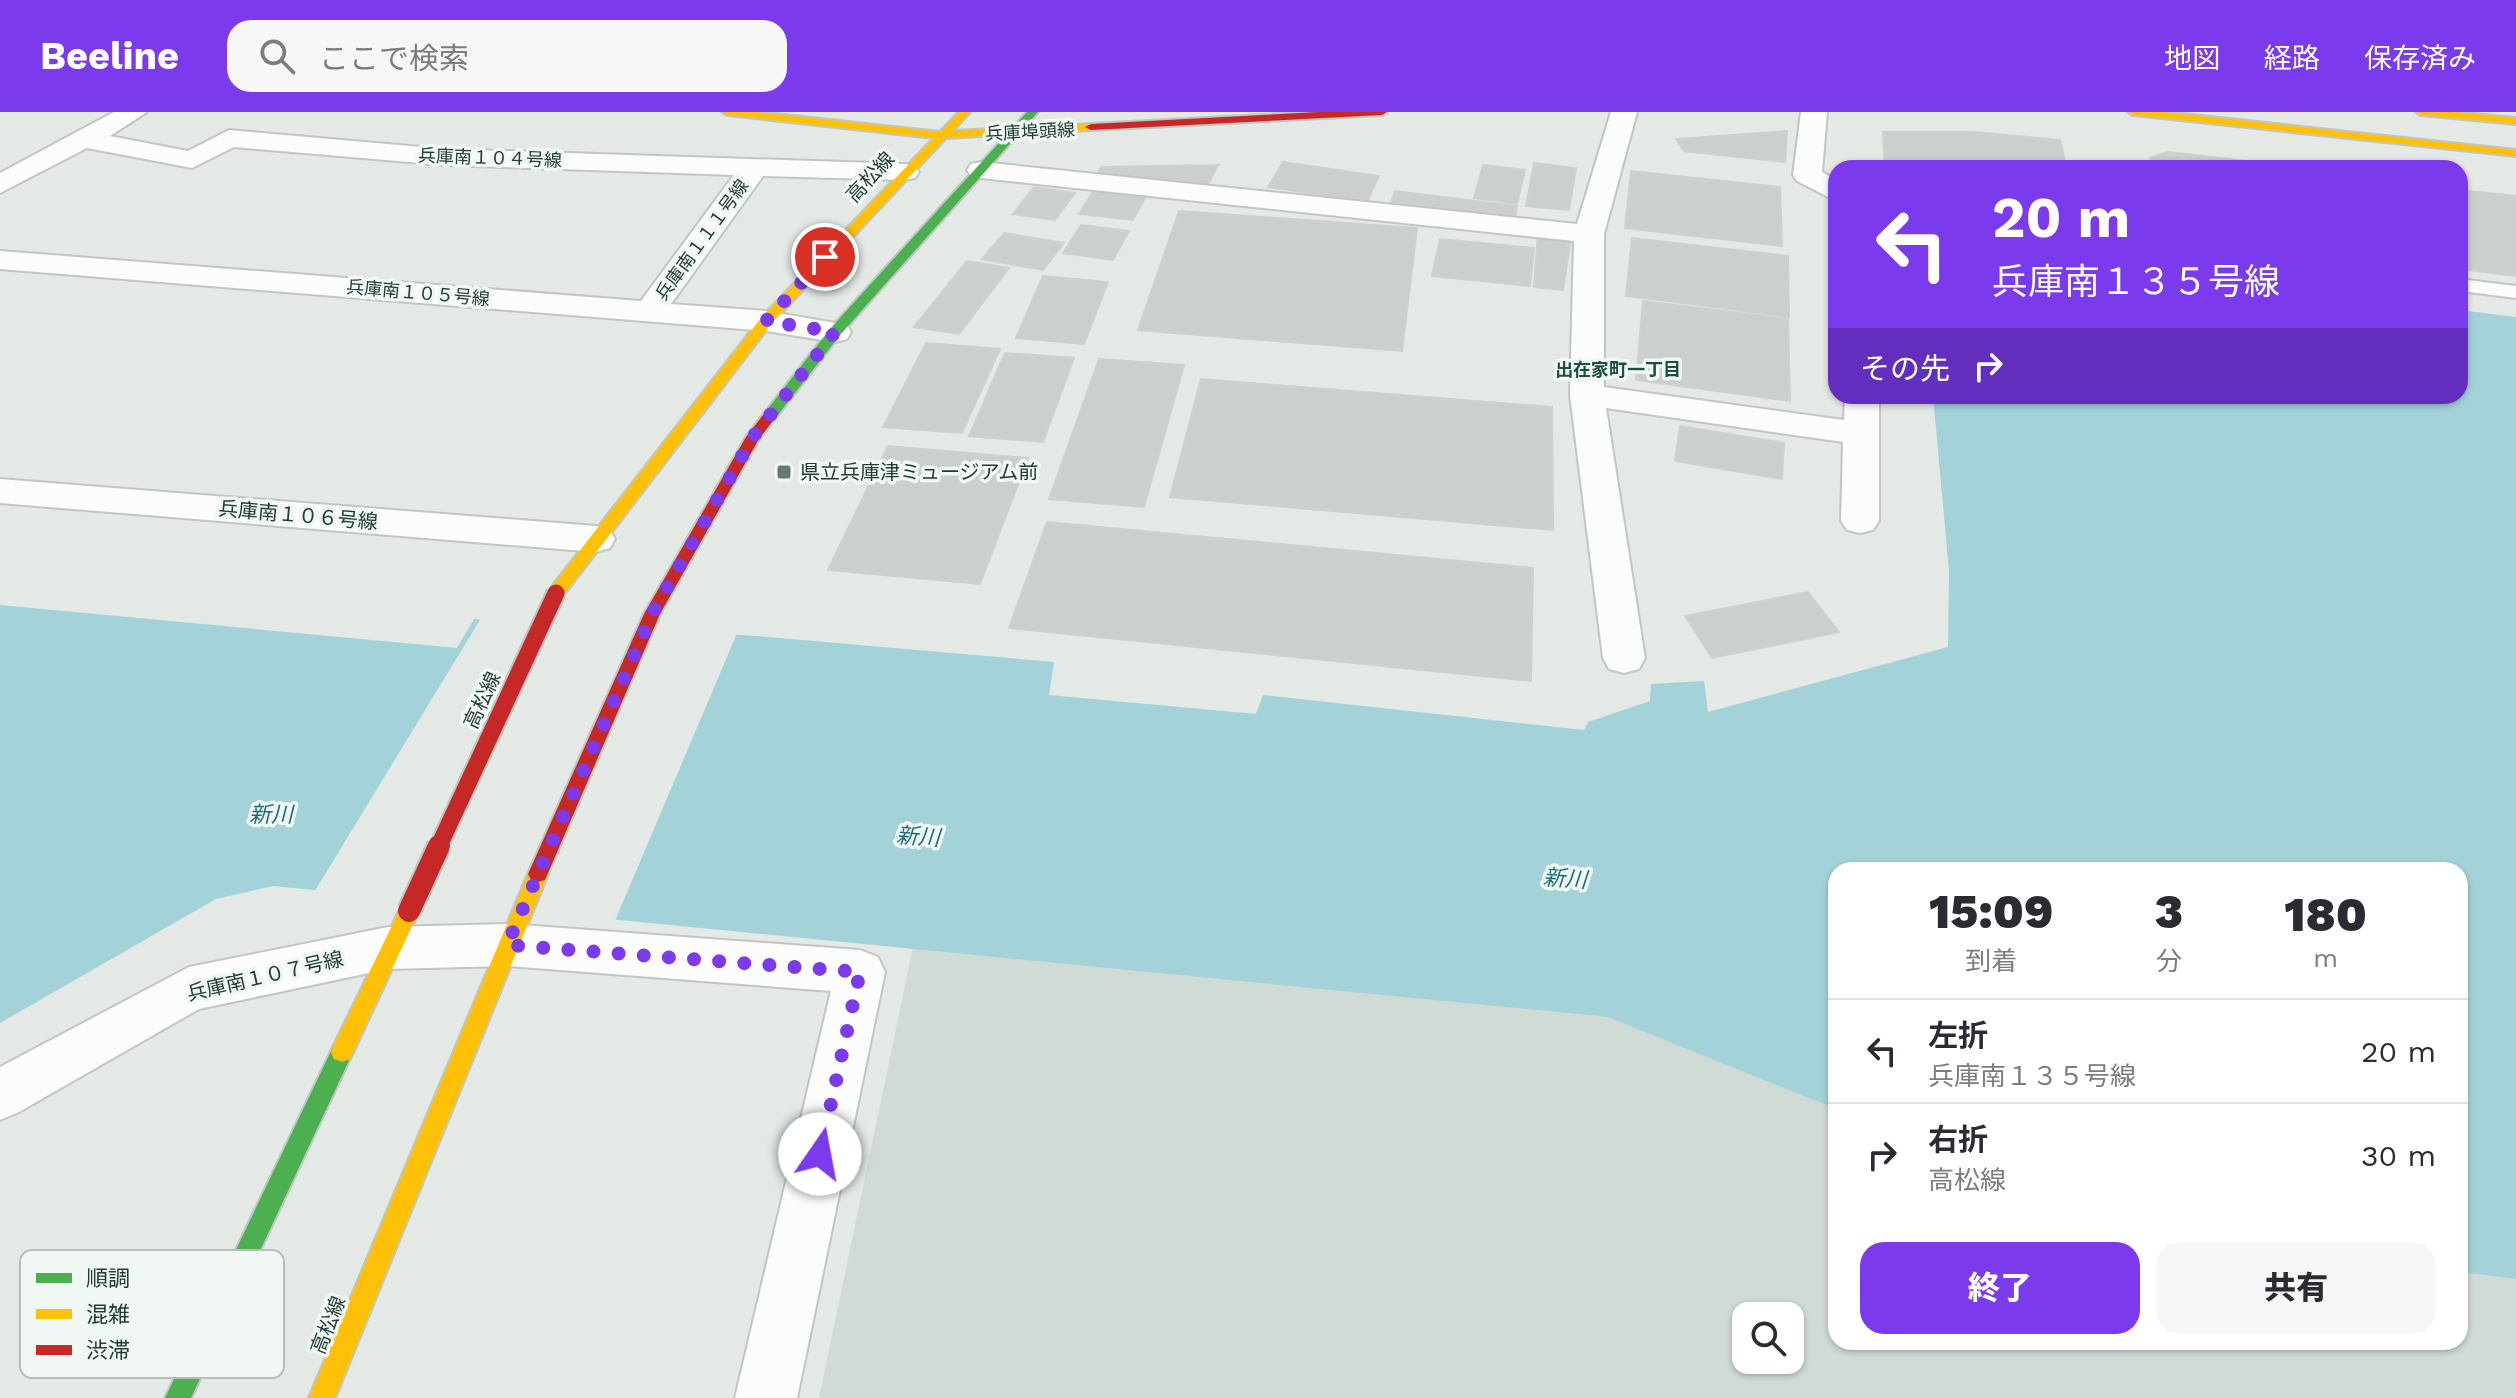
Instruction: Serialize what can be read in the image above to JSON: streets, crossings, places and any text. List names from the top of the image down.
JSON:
{
  "streets": {
    "main road": ["兵庫埠頭線", "高松線"],
    "street": [
      "兵庫南１０４号線",
      "兵庫南１１１号線",
      "兵庫南１０５号線",
      "兵庫南１０６号線",
      "兵庫南１０７号線"
    ]
  },
  "crossings": [
    ["兵庫埠頭線", "高松線"],
    ["兵庫南１０４号線", "高松線"],
    ["兵庫南１０４号線", "兵庫南１１１号線"],
    ["高松線", "兵庫南１０５号線"],
    ["高松線", "兵庫南１０６号線"],
    ["高松線", "兵庫南１０７号線"],
    ["兵庫南１１１号線", "兵庫南１０５号線"]
  ],
  "districts": ["出在家町一丁目"],
  "water": ["新川"],
  "places": {
    "transit": ["県立兵庫津ミュージアム前"]
  },
  "legend": ["順調", "混雑", "渋滞"],
  "page": {
    "header": "Beeline",
    "search": "ここで検索",
    "nav": ["地図", "経路", "保存済み"],
    "turn": ["20 m", "兵庫南１３５号線"],
    "then": "その先",
    "eta": [
      "15:09",
      "到着",
      "3",
      "分",
      "180",
      "m"
    ],
    "list": [
      {
        "name": "左折",
        "note": "兵庫南１３５号線",
        "value": "20 m"
      },
      {
        "name": "右折",
        "note": "高松線",
        "value": "30 m"
      }
    ],
    "buttons": ["終了", "共有"]
  }
}
